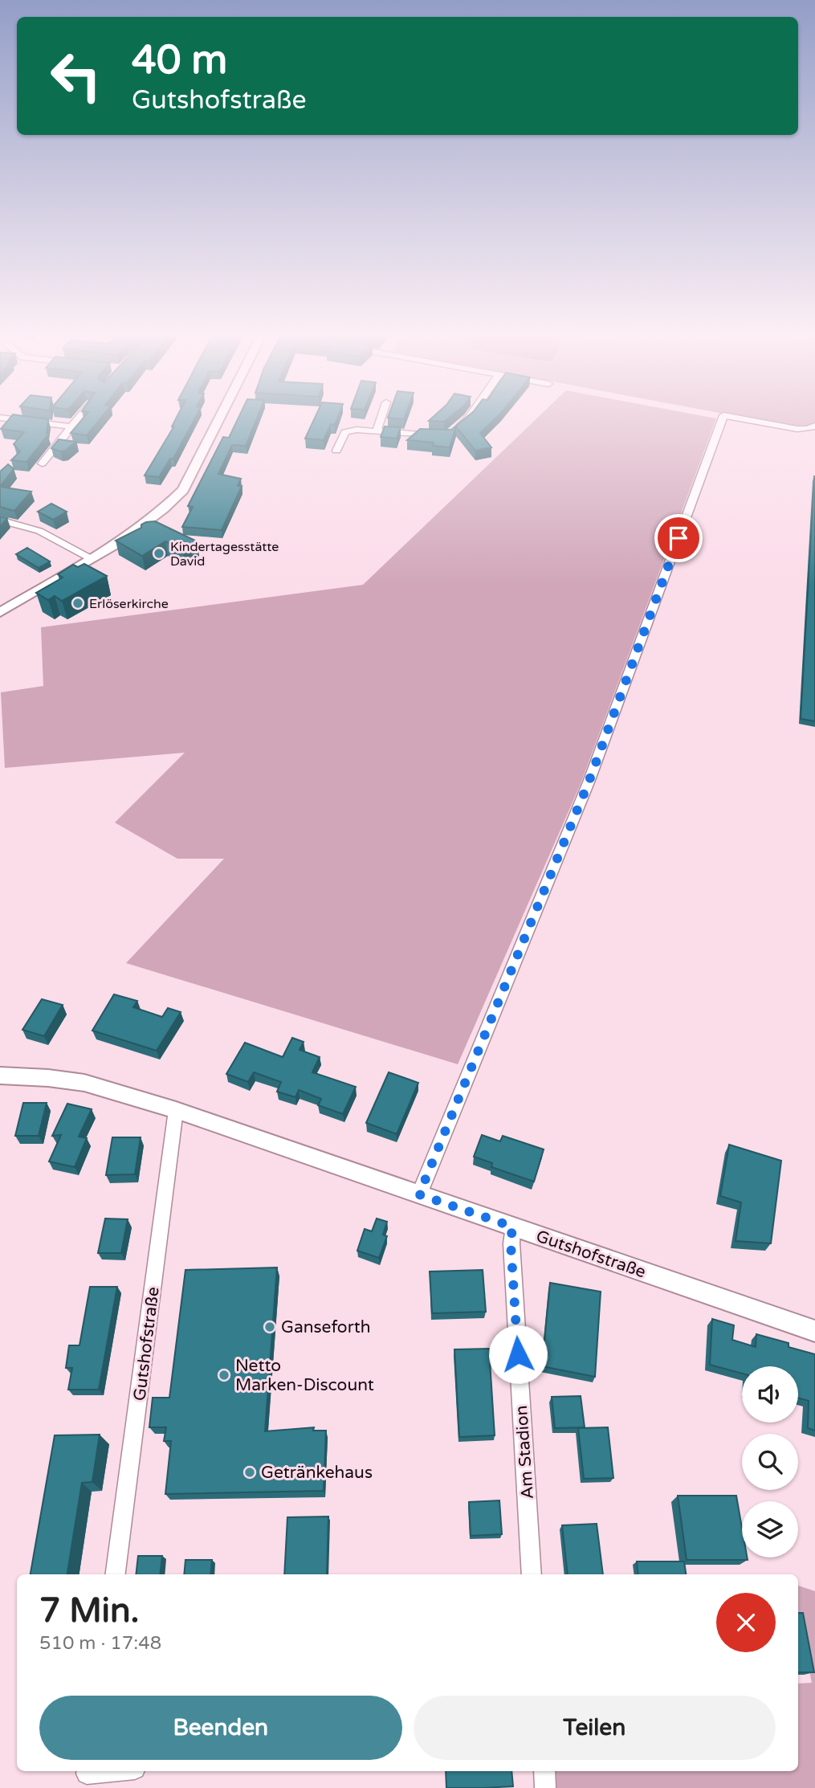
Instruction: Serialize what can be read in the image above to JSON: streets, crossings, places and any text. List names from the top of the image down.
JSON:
{
  "streets": {
    "street": ["Gutshofstraße", "Am Stadion"]
  },
  "crossings": [
    ["Gutshofstraße", "Am Stadion"]
  ],
  "places": [
    "Kindertagesstätte David",
    "Erlöserkirche",
    "Ganseforth",
    "Netto Marken-Discount",
    "Getränkehaus"
  ],
  "page": {
    "turn": ["40 m", "Gutshofstraße"],
    "heading": ["7 Min.", "510 m · 17:48"],
    "buttons": ["Beenden", "Teilen"]
  }
}
